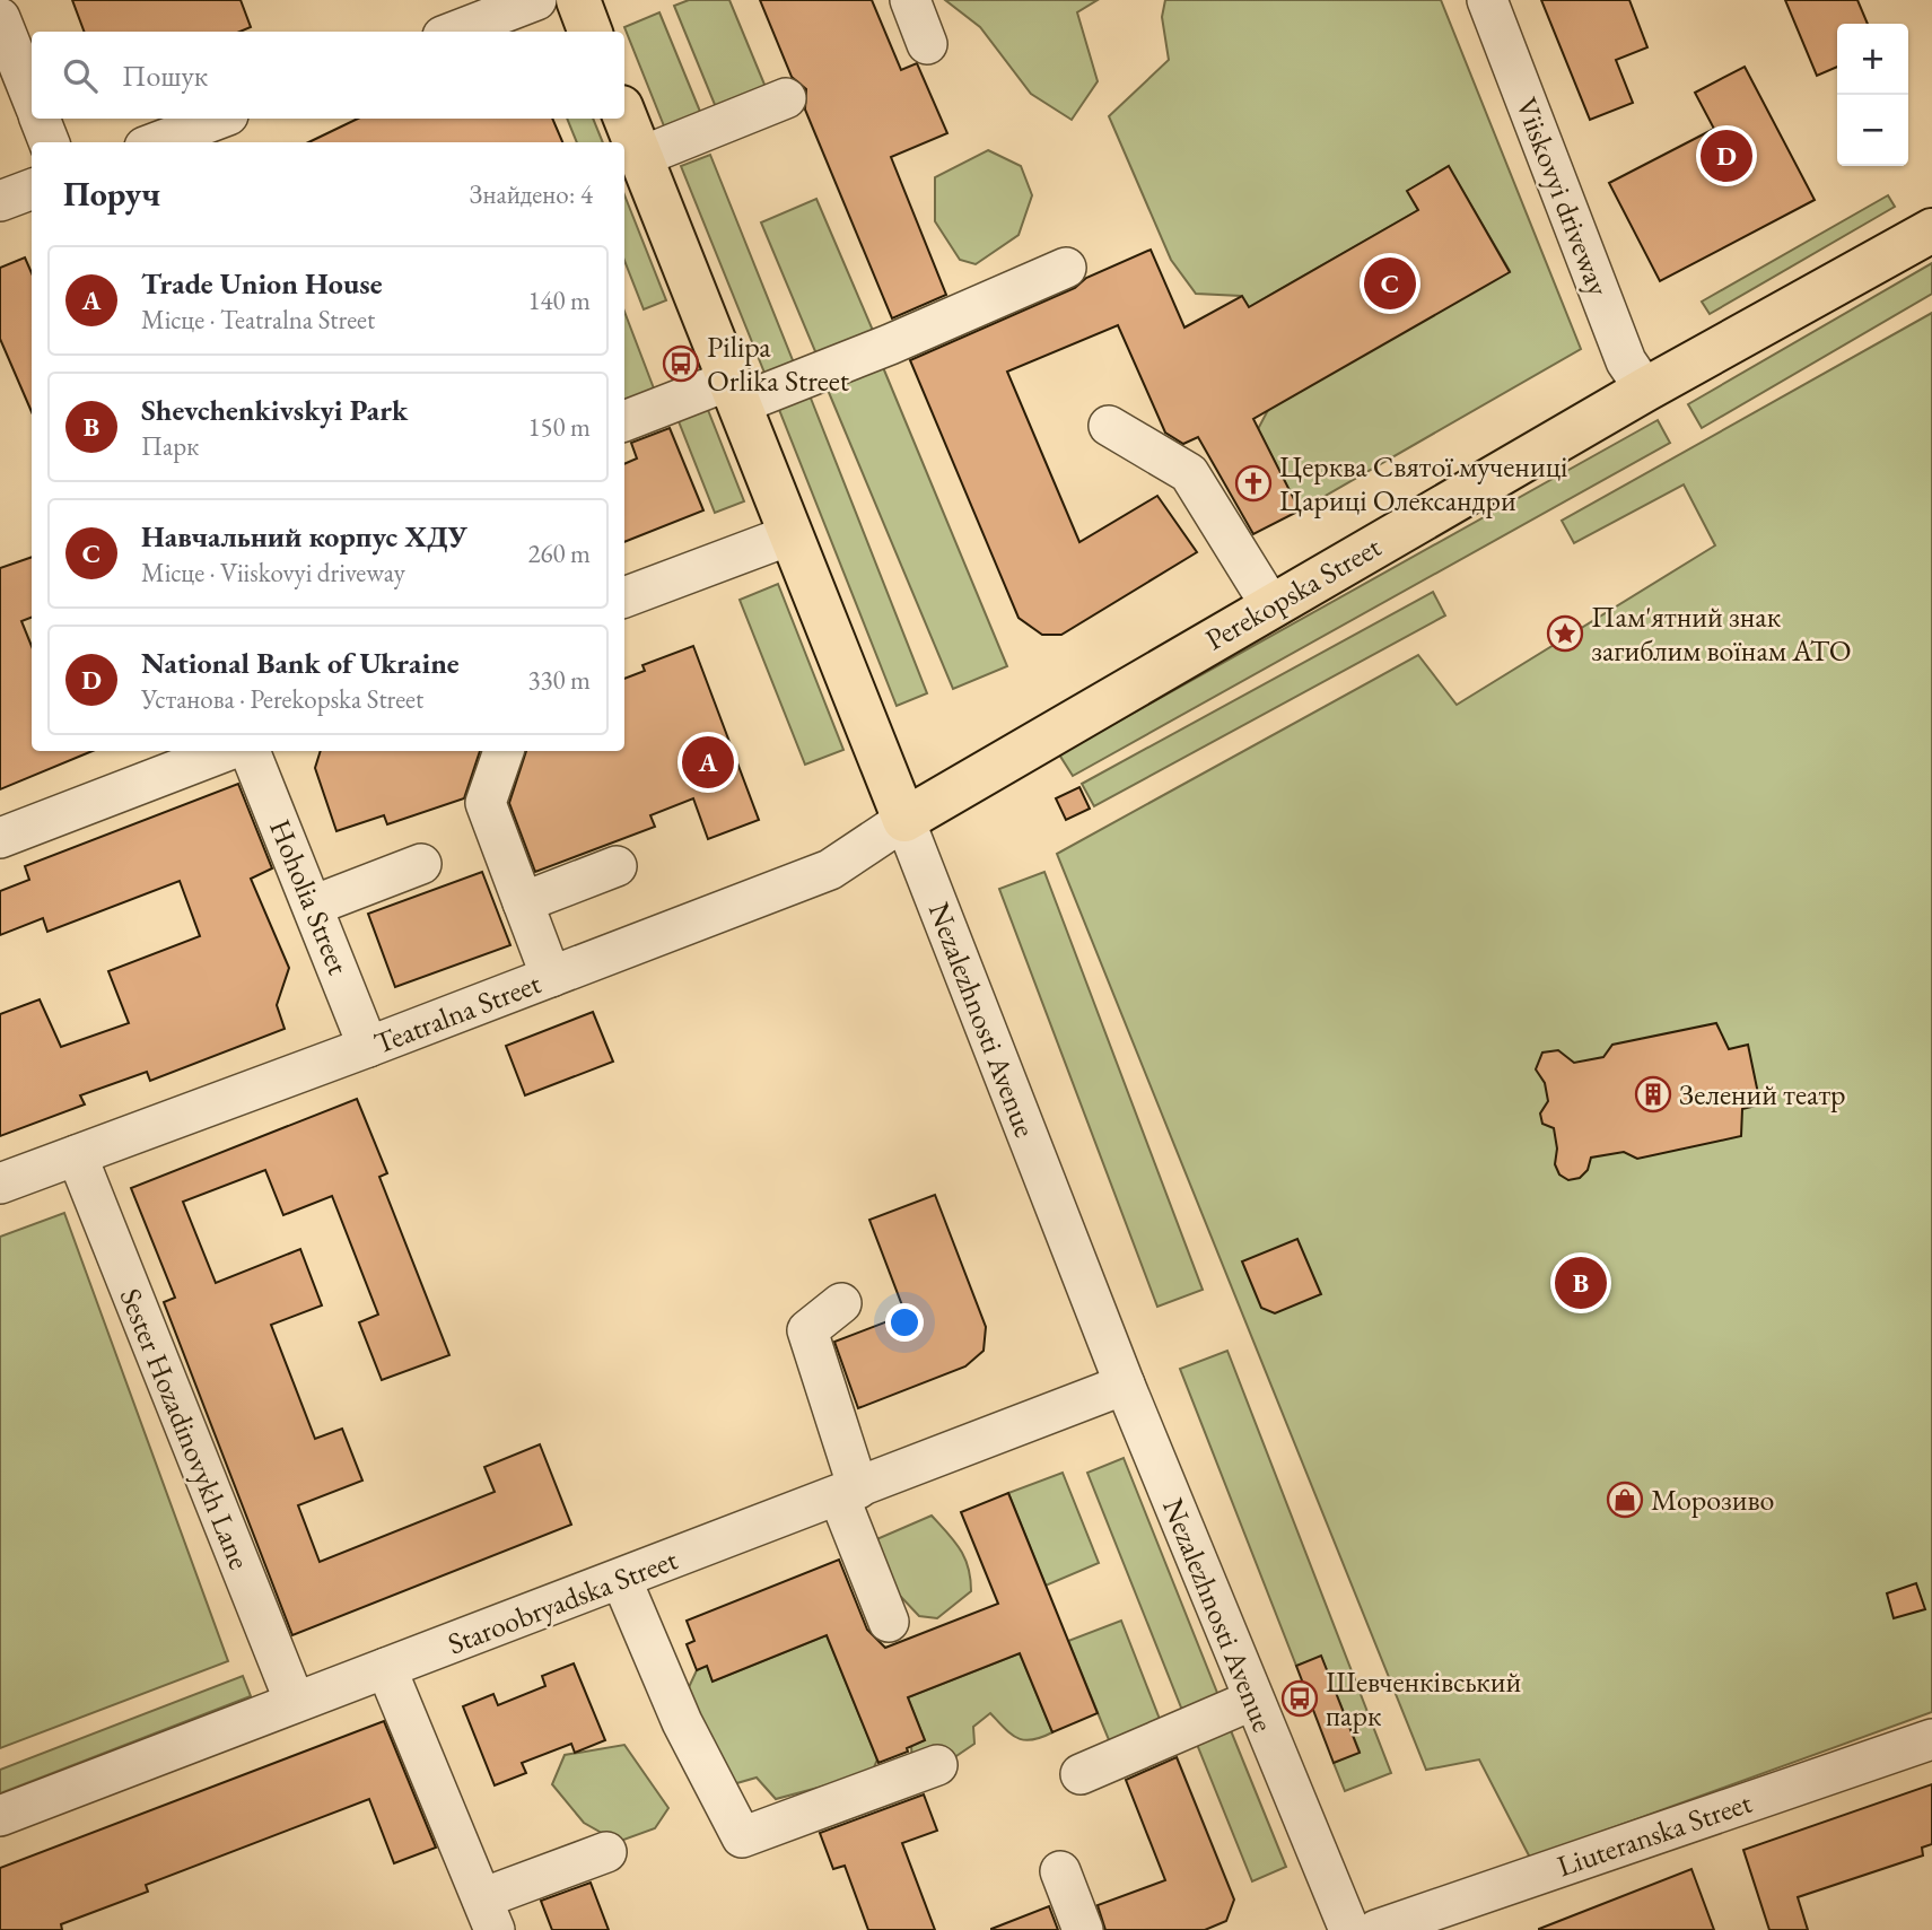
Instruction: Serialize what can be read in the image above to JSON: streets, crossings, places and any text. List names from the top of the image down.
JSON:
{
  "streets": {
    "main road": ["Perekopska Street", "Nezalezhnosti Avenue"],
    "street": [
      "Viiskovyi driveway",
      "Hoholia Street",
      "Teatralna Street",
      "Sester Hozadinovykh Lane",
      "Staroobryadska Street",
      "Liuteranska Street"
    ]
  },
  "crossings": [
    ["Viiskovyi driveway", "Perekopska Street"],
    ["Perekopska Street", "Teatralna Street"],
    ["Perekopska Street", "Nezalezhnosti Avenue"],
    ["Hoholia Street", "Teatralna Street"],
    ["Teatralna Street", "Nezalezhnosti Avenue"],
    ["Teatralna Street", "Sester Hozadinovykh Lane"],
    ["Nezalezhnosti Avenue", "Staroobryadska Street"],
    ["Sester Hozadinovykh Lane", "Staroobryadska Street"]
  ],
  "places": {
    "bus stop": ["Pilipa Orlika Street", "Шевченківський парк"],
    "church": ["Церква Святої мучениці Цариці Олександри"],
    "place": ["Пам'ятний знак загиблим воїнам АТО"],
    "building": ["Зелений театр"],
    "shop": ["Морозиво"]
  },
  "page": {
    "map_buttons": ["+", "−"],
    "search": "Пошук",
    "pins": [
      "D",
      "C",
      "A",
      "B"
    ],
    "heading": ["Поруч", "Знайдено: 4"],
    "list": [
      {
        "mark": "A",
        "name": "Trade Union House",
        "note": "Місце · Teatralna Street",
        "value": "140 m"
      },
      {
        "mark": "B",
        "name": "Shevchenkivskyi Park",
        "note": "Парк",
        "value": "150 m"
      },
      {
        "mark": "C",
        "name": "Навчальний корпус ХДУ",
        "note": "Місце · Viiskovyi driveway",
        "value": "260 m"
      },
      {
        "mark": "D",
        "name": "National Bank of Ukraine",
        "note": "Установа · Perekopska Street",
        "value": "330 m"
      }
    ]
  }
}
